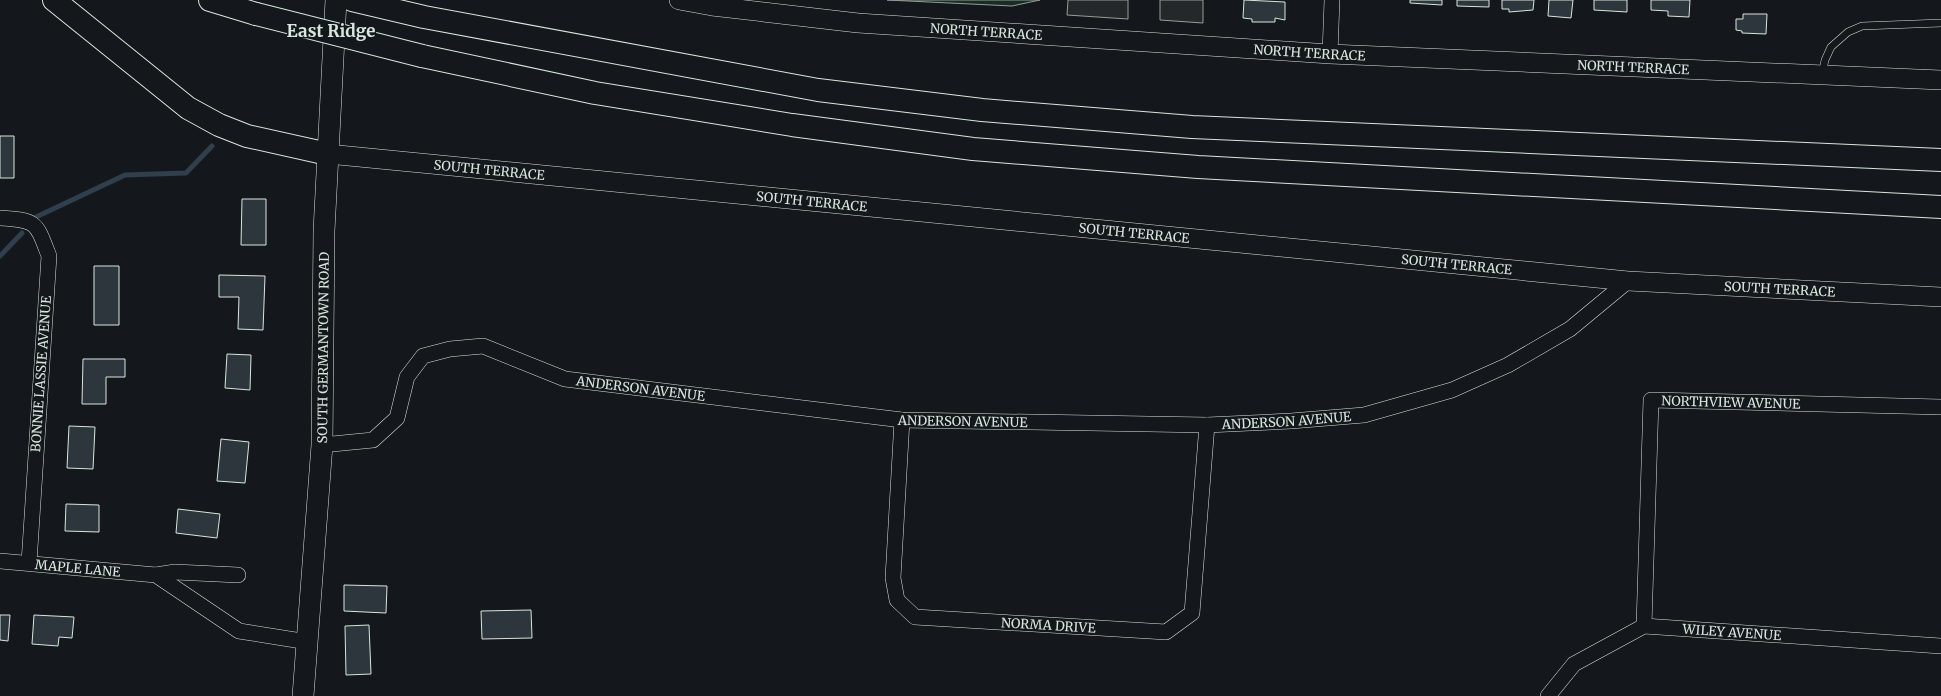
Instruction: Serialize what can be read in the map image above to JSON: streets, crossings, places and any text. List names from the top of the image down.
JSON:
{
  "streets": {
    "main road": ["SOUTH GERMANTOWN ROAD"],
    "street": [
      "NORTH TERRACE",
      "SOUTH TERRACE",
      "BONNIE LASSIE AVENUE",
      "ANDERSON AVENUE",
      "NORTHVIEW AVENUE",
      "MAPLE LANE",
      "NORMA DRIVE",
      "WILEY AVENUE"
    ]
  },
  "crossings": [
    ["SOUTH TERRACE", "SOUTH GERMANTOWN ROAD"],
    ["SOUTH TERRACE", "ANDERSON AVENUE"],
    ["SOUTH GERMANTOWN ROAD", "ANDERSON AVENUE"],
    ["SOUTH GERMANTOWN ROAD", "MAPLE LANE"],
    ["BONNIE LASSIE AVENUE", "MAPLE LANE"],
    ["ANDERSON AVENUE", "NORMA DRIVE"],
    ["NORTHVIEW AVENUE", "WILEY AVENUE"]
  ],
  "districts": ["East Ridge"]
}
